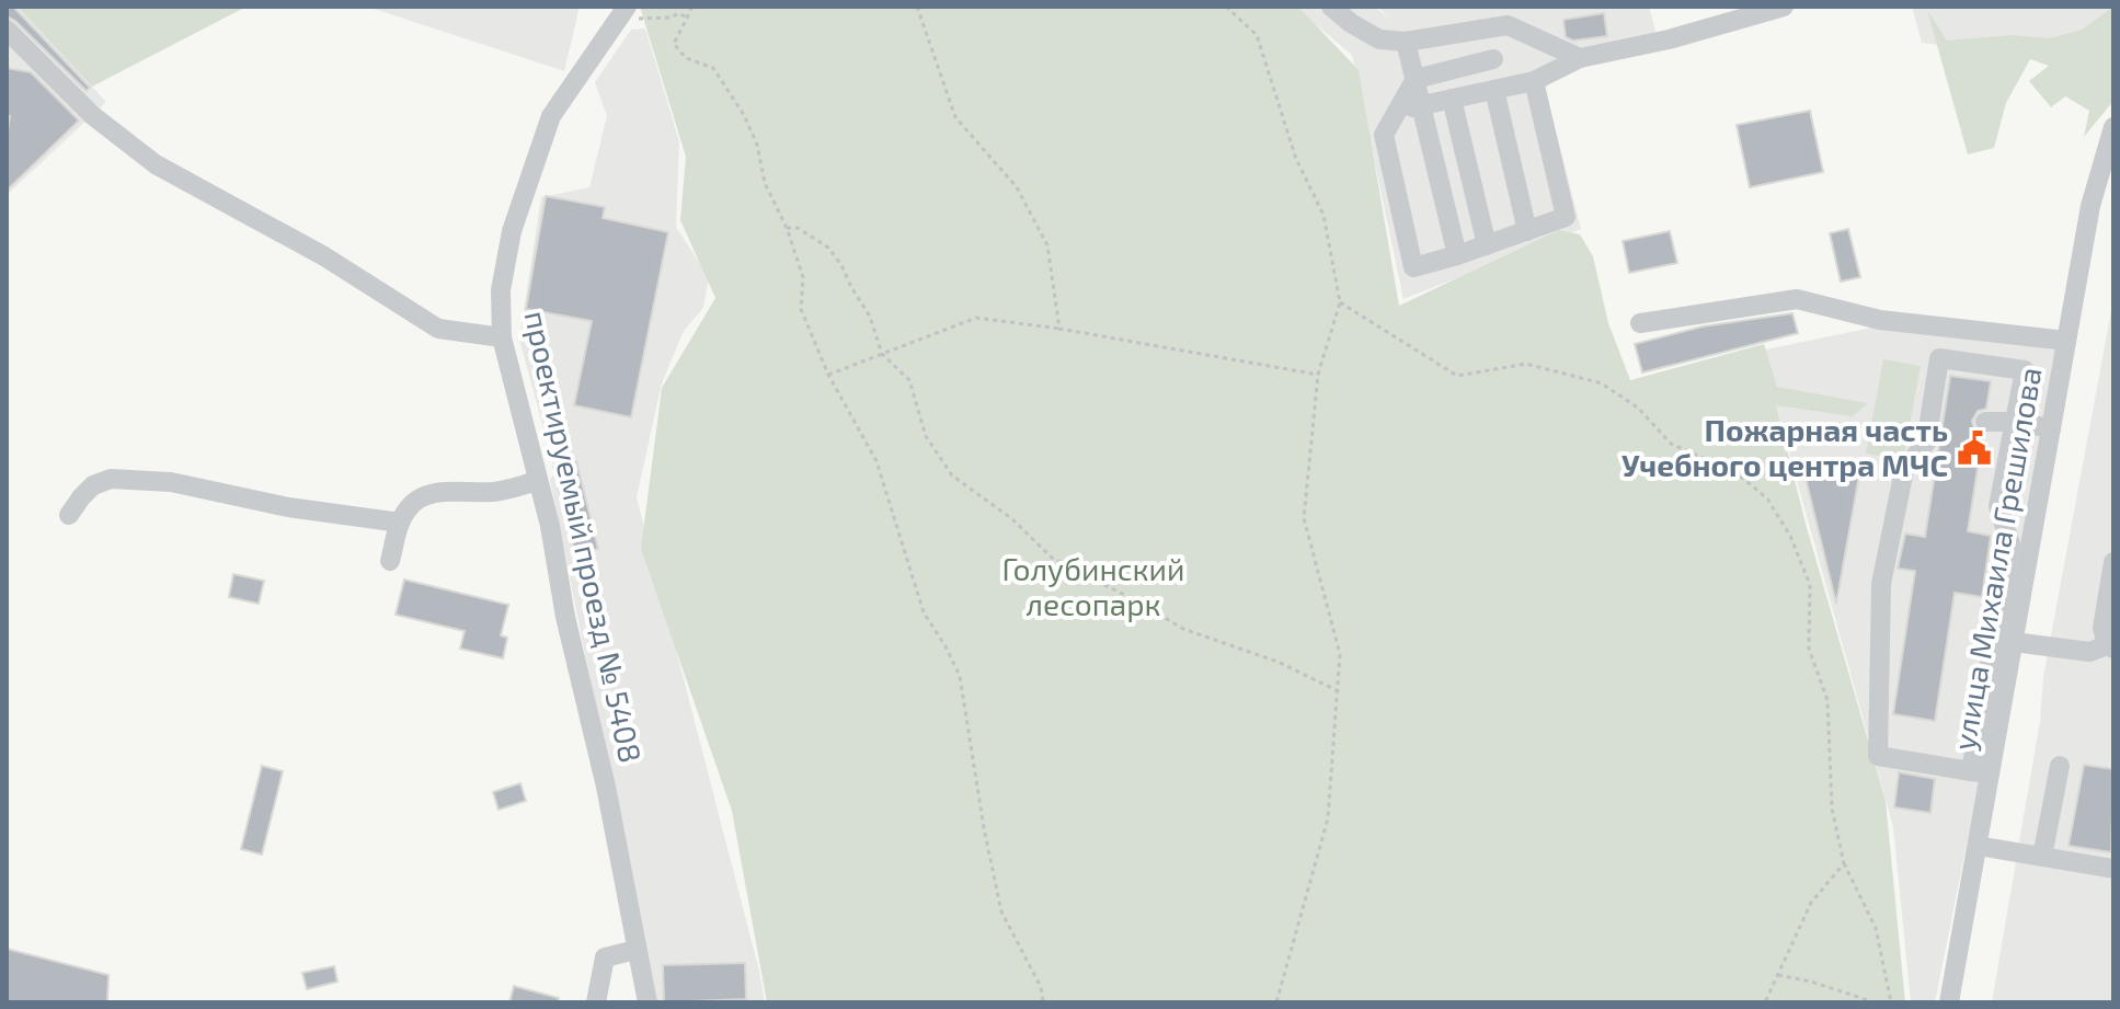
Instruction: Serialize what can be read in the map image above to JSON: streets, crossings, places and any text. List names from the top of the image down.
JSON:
{
  "streets": {
    "street": ["проектируемый проезд № 5408", "улица Михаила Грешилова"]
  },
  "parks": ["Голубинский лесопарк"],
  "places": {
    "public building": ["Пожарная часть Учебного центра МЧС"]
  }
}
